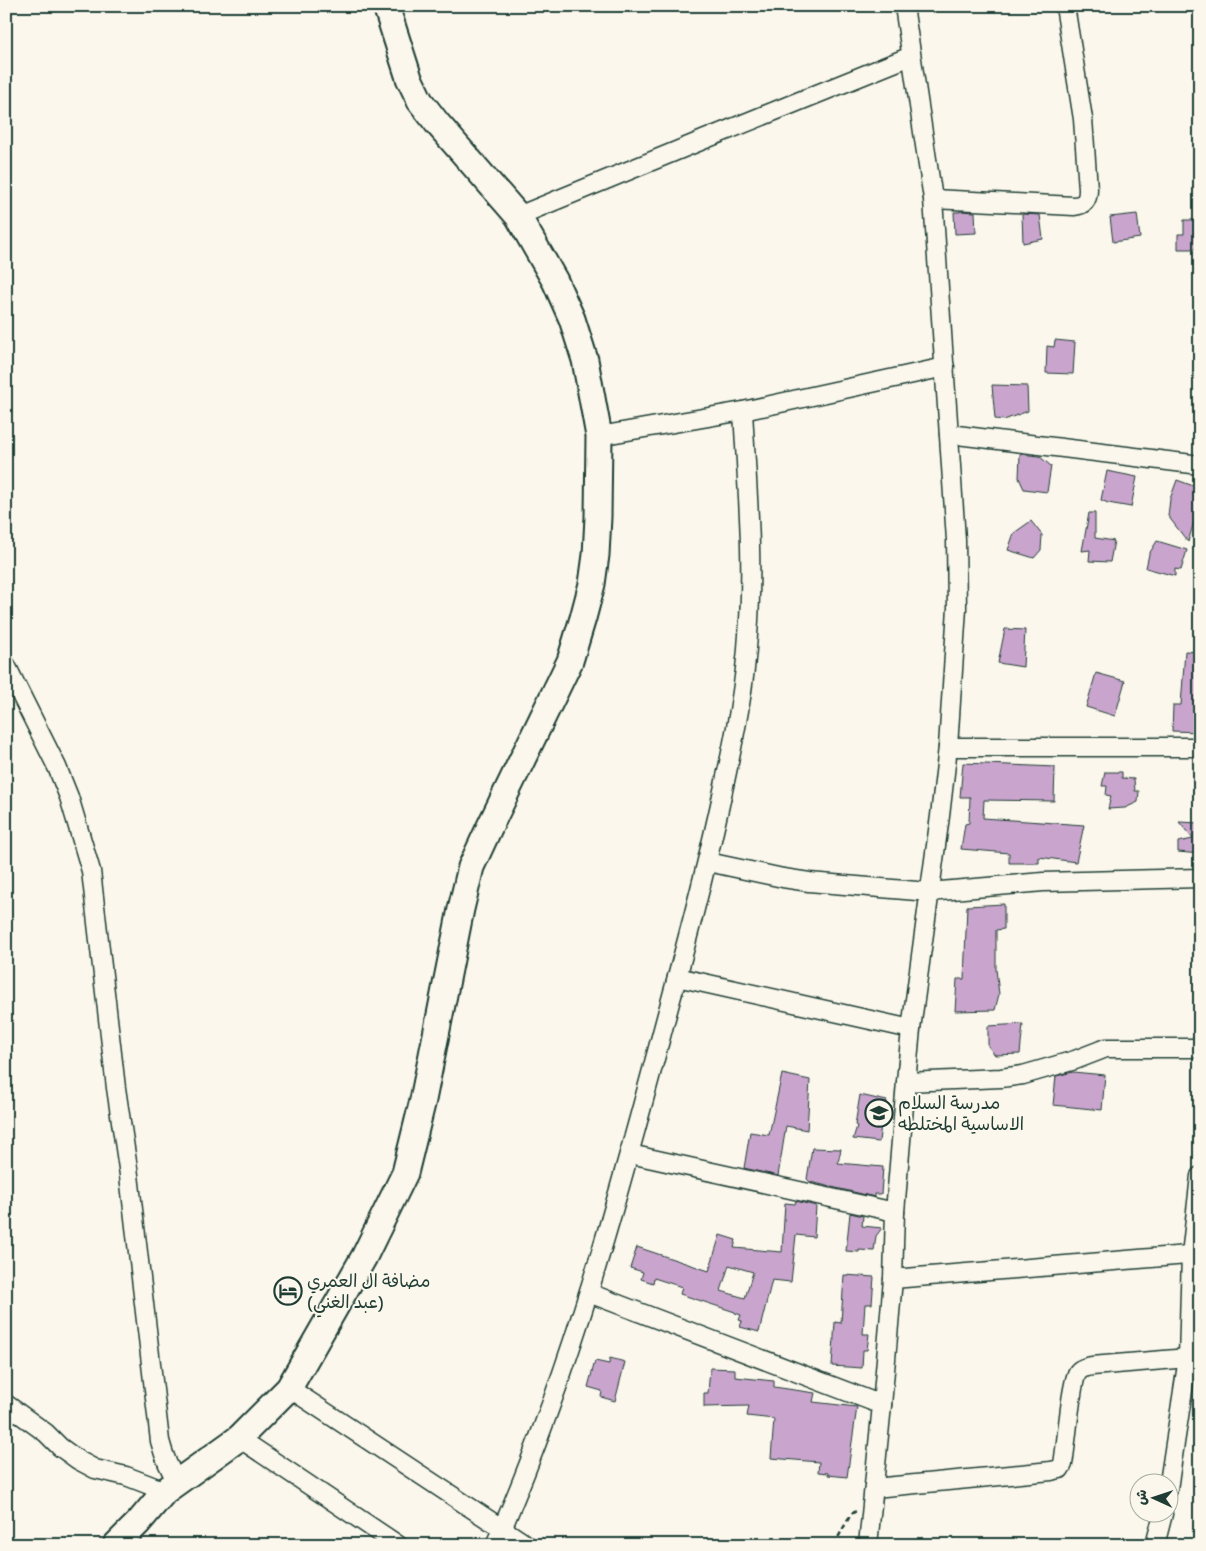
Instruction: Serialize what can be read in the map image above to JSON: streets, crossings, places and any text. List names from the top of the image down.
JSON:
{
  "places": {
    "school or university": ["مدرسة السلام الاساسية المختلطه"],
    "hotel": ["مضافة ال العمري (عبد الغني)"]
  },
  "north": "left"
}
